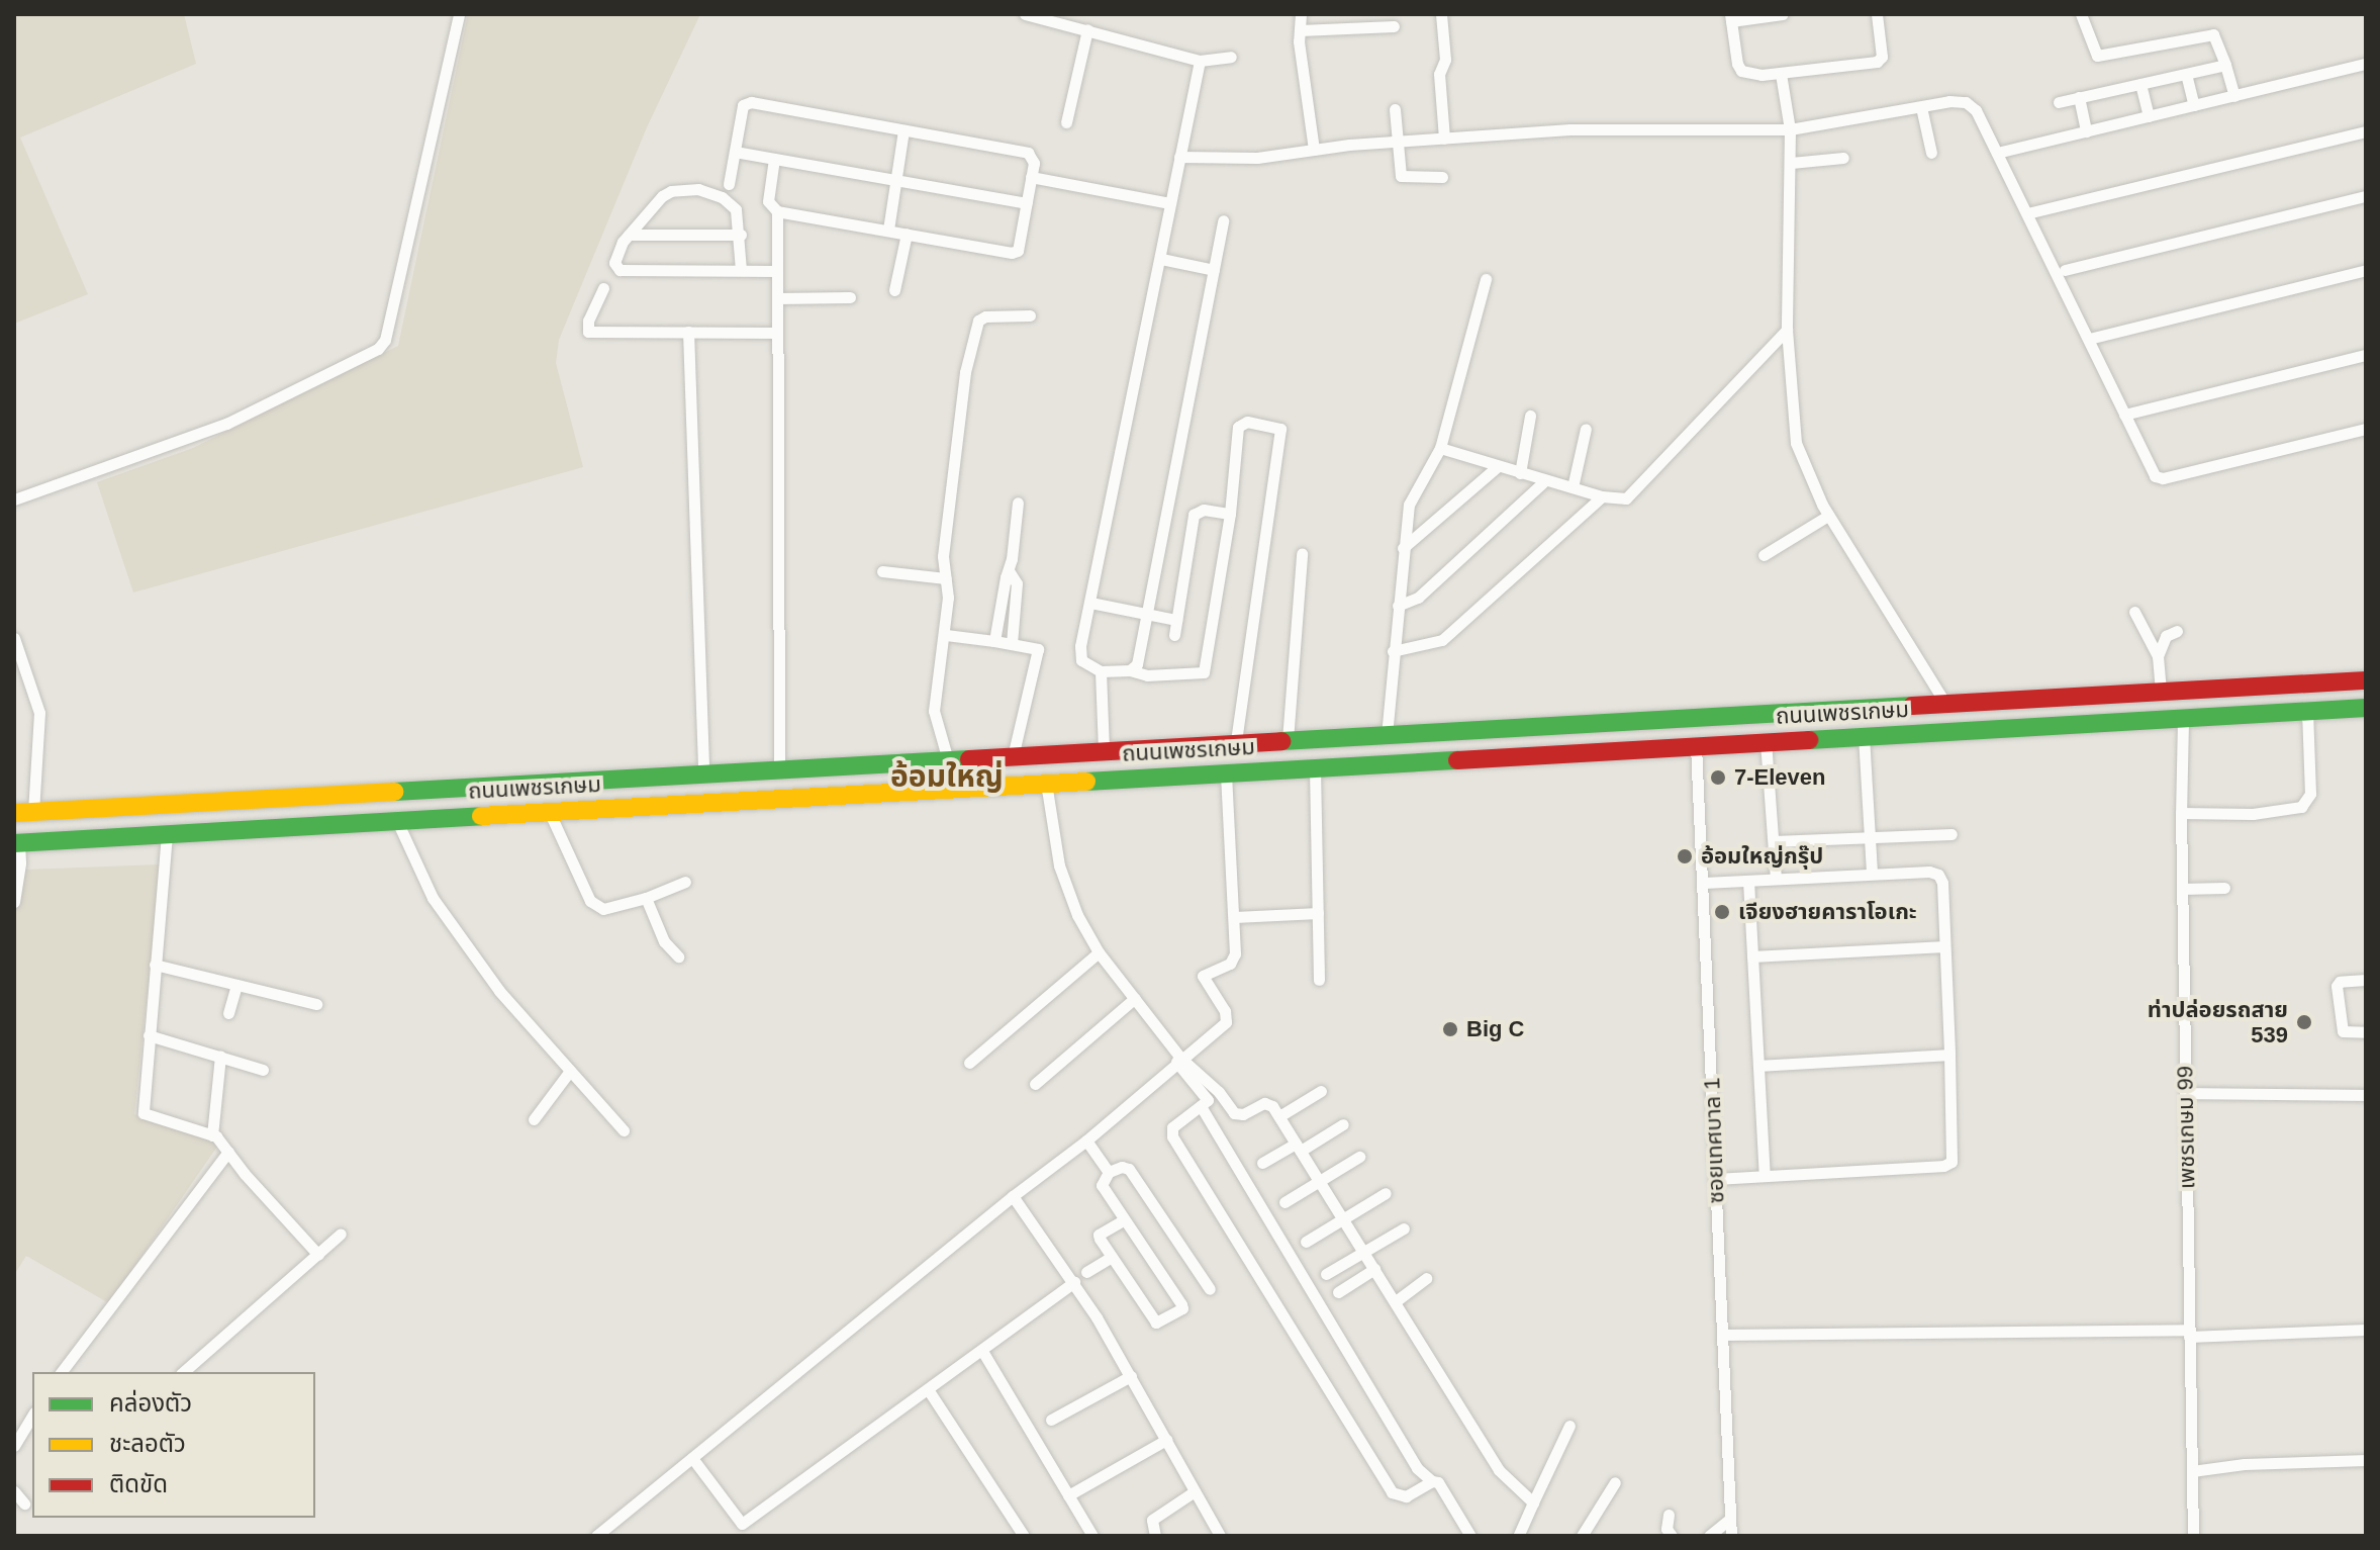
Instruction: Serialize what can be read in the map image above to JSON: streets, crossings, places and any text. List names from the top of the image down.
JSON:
{
  "streets": {
    "main road": ["ถนนเพชรเกษม"],
    "street": ["เพชรเกษม 99", "ซอยเทศบาล 1"]
  },
  "crossings": [
    ["ถนนเพชรเกษม", "เพชรเกษม 99"],
    ["ถนนเพชรเกษม", "ซอยเทศบาล 1"]
  ],
  "districts": ["อ้อมใหญ่"],
  "places": [
    "7-Eleven",
    "อ้อมใหญ่กรุ๊ป",
    "เจียงฮายคาราโอเกะ",
    "ท่าปล่อยรถสาย 539",
    "Big C"
  ],
  "legend": ["คล่องตัว", "ชะลอตัว", "ติดขัด"]
}
